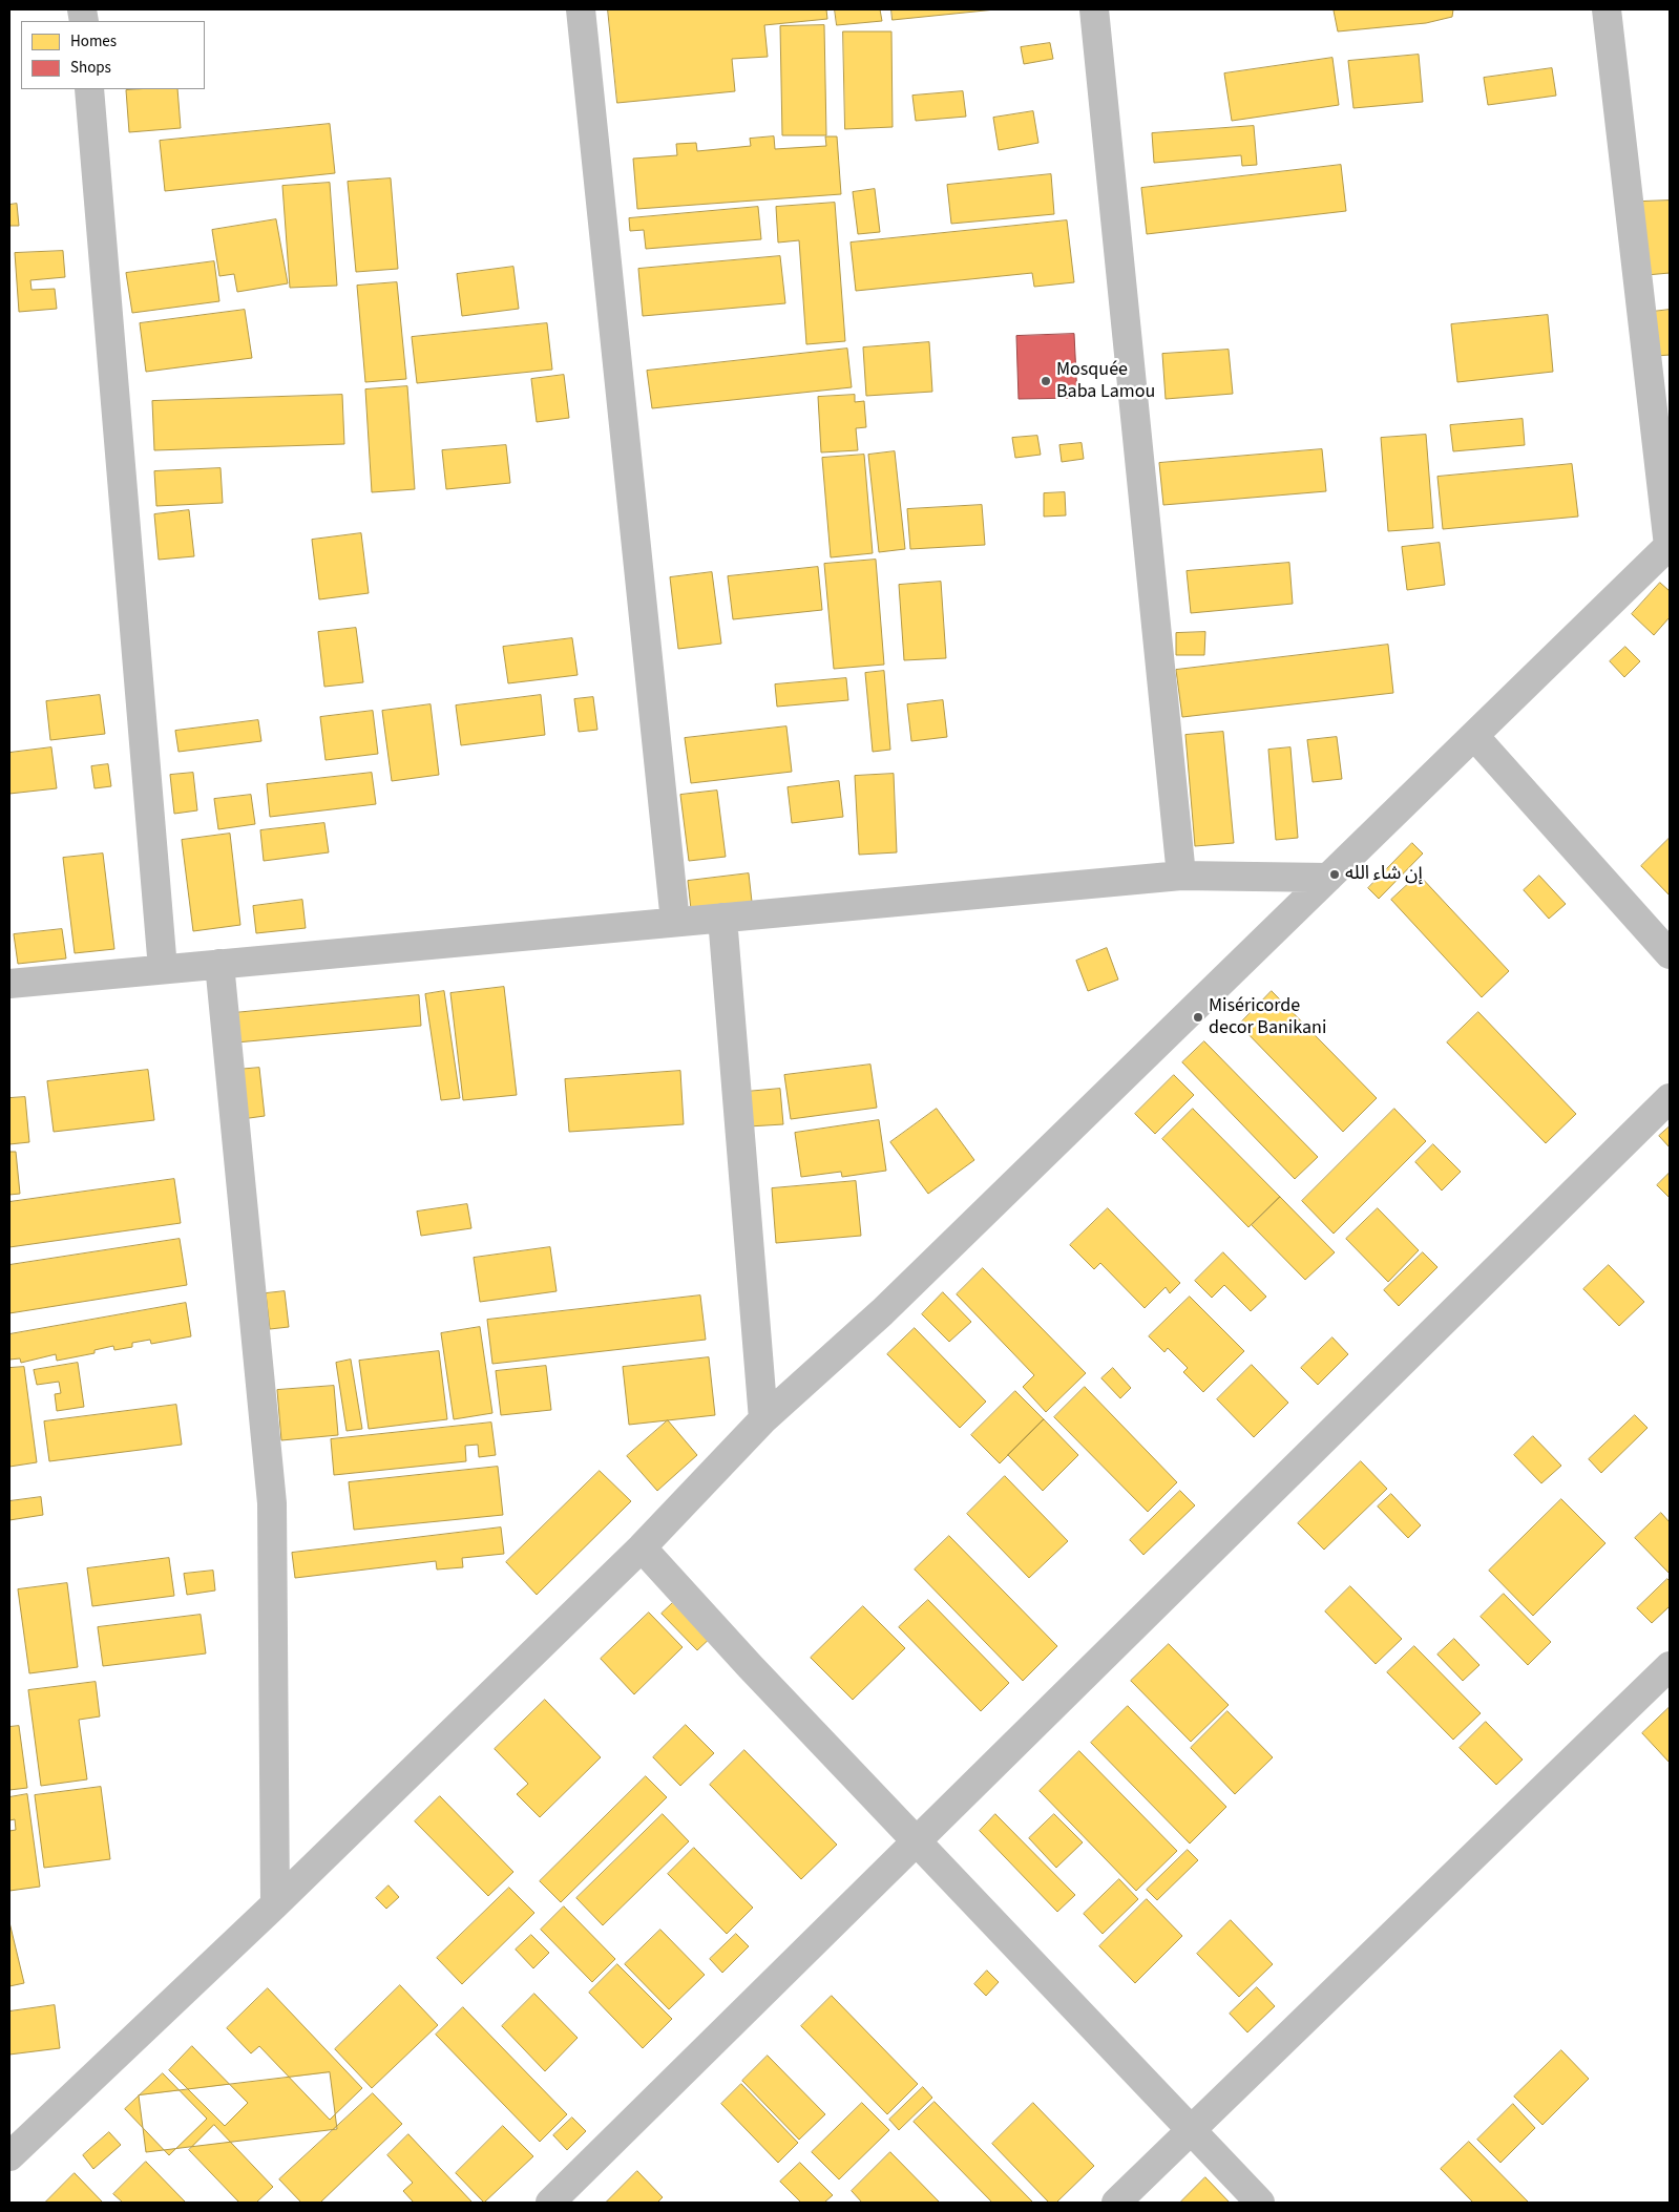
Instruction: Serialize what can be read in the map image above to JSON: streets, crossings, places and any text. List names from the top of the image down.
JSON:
{
  "places": ["Mosquée Baba Lamou", "إن شاء الله", "Miséricorde decor Banikani"],
  "legend": ["Homes", "Shops"]
}
